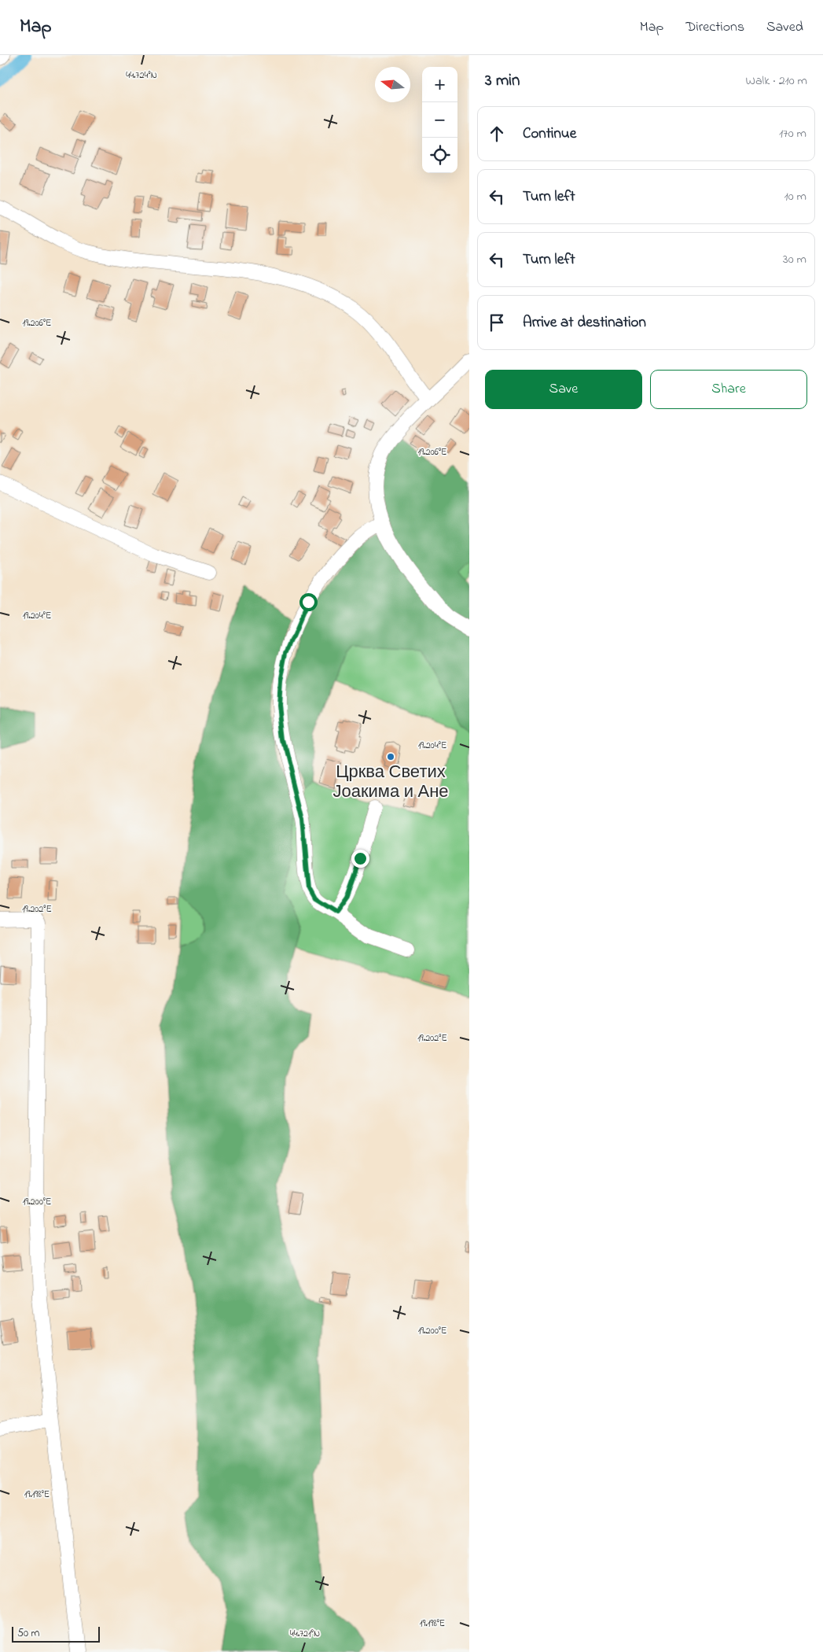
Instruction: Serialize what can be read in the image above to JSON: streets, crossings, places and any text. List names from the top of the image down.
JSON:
{
  "places": ["Црква Светих Јоакима и Ане"],
  "scale_bar": "50 m",
  "north": "left",
  "page": {
    "header": "Map",
    "nav": ["Map", "Directions", "Saved"],
    "heading": ["3 min", "Walk · 210 m"],
    "map_buttons": ["+", "−"],
    "list": [
      ["Continue", "170 m"],
      ["Turn left", "10 m"],
      ["Turn left", "30 m"],
      "Arrive at destination"
    ],
    "buttons": ["Save", "Share"],
    "scale": "50 m"
  },
  "coordinates": [
    "44.724°N",
    "19.206°E",
    "19.204°E",
    "19.202°E",
    "19.200°E",
    "19.198°E",
    "44.721°N"
  ]
}
